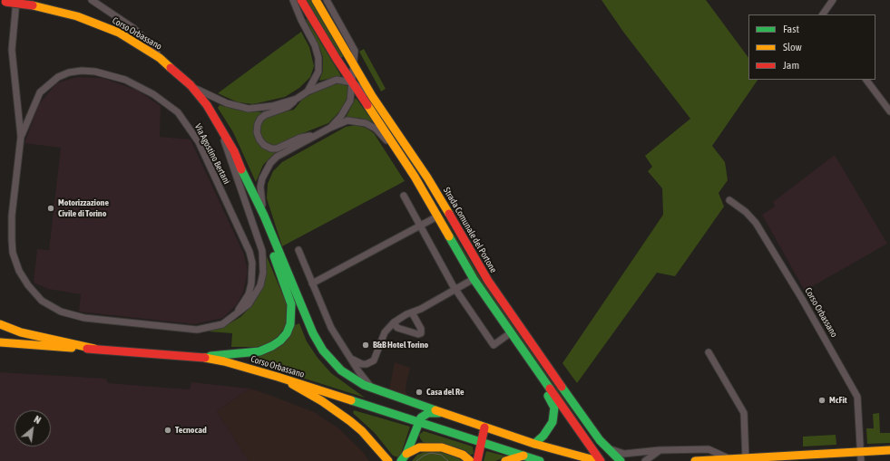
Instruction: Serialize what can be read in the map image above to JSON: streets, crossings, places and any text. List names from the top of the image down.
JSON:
{
  "streets": {
    "main road": ["Corso Orbassano", "Strada Comunale del Portone"],
    "street": ["Via Agostino Bertani"]
  },
  "crossings": [
    ["Corso Orbassano", "Via Agostino Bertani"],
    ["Corso Orbassano", "Strada Comunale del Portone"]
  ],
  "places": [
    "Motorizzazione Civile di Torino",
    "B&B Hotel Torino",
    "Casa del Re",
    "McFit",
    "Tecnocad"
  ],
  "legend": ["Fast", "Slow", "Jam"],
  "north": "top right"
}
